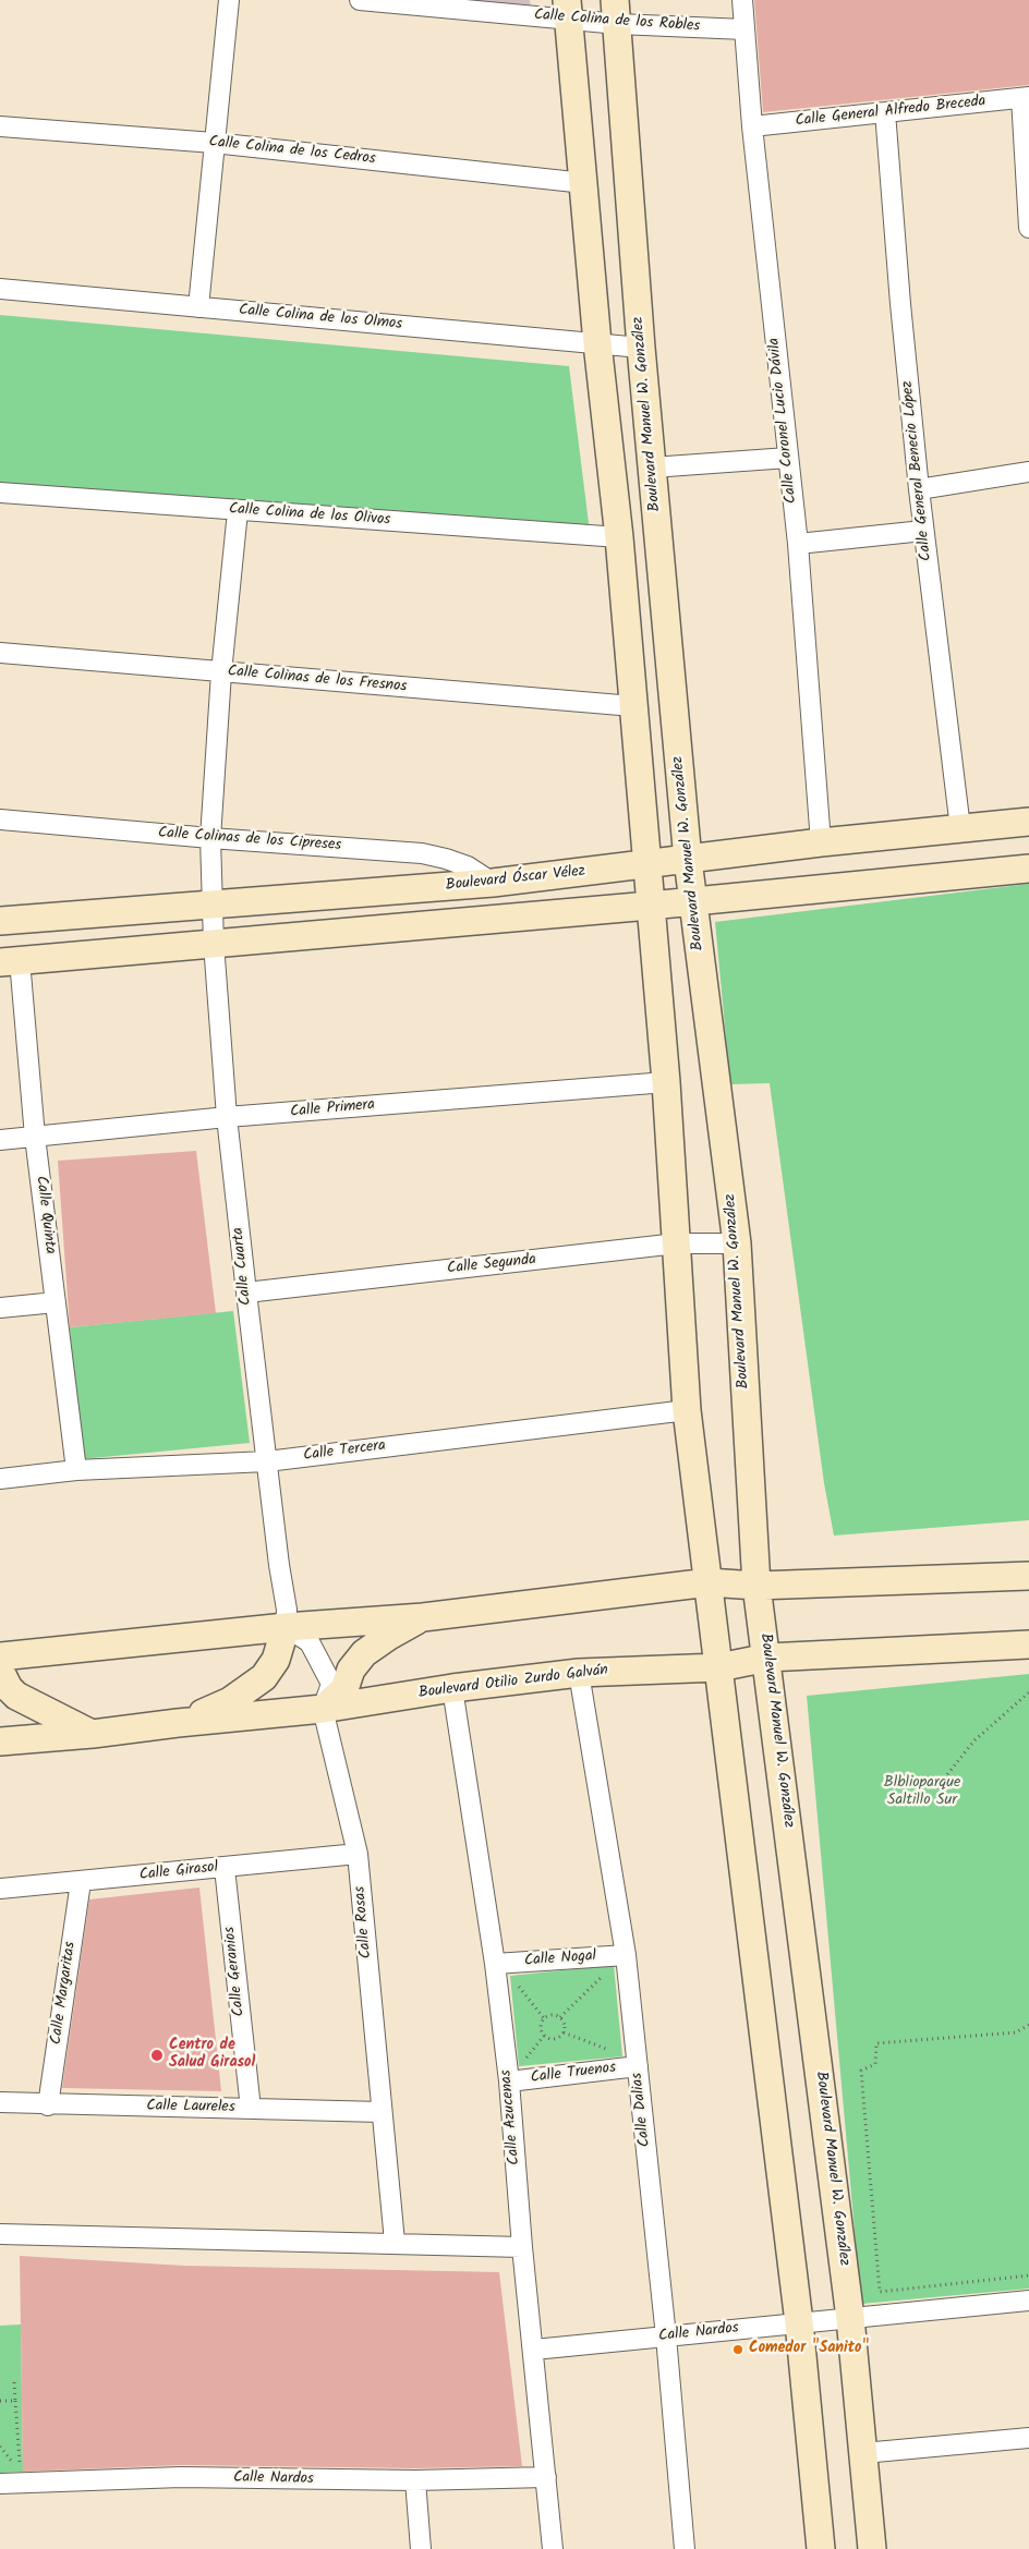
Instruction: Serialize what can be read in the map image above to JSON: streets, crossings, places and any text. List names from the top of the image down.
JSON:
{
  "streets": {
    "street": [
      "Calle Colina de los Robles",
      "Calle General Alfredo Breceda",
      "Calle Colina de los Cedros",
      "Calle Colina de los Olmos",
      "Boulevard Manuel W. González",
      "Calle Coronel Lucio Dávila",
      "Calle General Benecio López",
      "Calle Colina de los Olivos",
      "Calle Colinas de los Fresnos",
      "Calle Colinas de los Cipreses",
      "Boulevard Óscar Vélez",
      "Calle Primera",
      "Calle Quinta",
      "Calle Segunda",
      "Calle Cuarta",
      "Calle Tercera",
      "Boulevard Otilio Zurdo Galván",
      "Calle Girasol",
      "Calle Rosas",
      "Calle Nogal",
      "Calle Geranios",
      "Calle Margaritas",
      "Calle Truenos",
      "Calle Laureles",
      "Calle Dalias",
      "Calle Azucenas",
      "Calle Nardos"
    ]
  },
  "crossings": [
    ["Calle Colina de los Robles", "Boulevard Manuel W. González"],
    ["Calle Colina de los Robles", "Calle Coronel Lucio Dávila"],
    ["Calle General Alfredo Breceda", "Calle Coronel Lucio Dávila"],
    ["Calle General Alfredo Breceda", "Calle General Benecio López"],
    ["Calle Colina de los Olmos", "Boulevard Manuel W. González"],
    ["Boulevard Manuel W. González", "Boulevard Óscar Vélez"],
    ["Boulevard Manuel W. González", "Calle Segunda"],
    ["Boulevard Manuel W. González", "Boulevard Otilio Zurdo Galván"],
    ["Boulevard Manuel W. González", "Calle Nardos"],
    ["Calle Coronel Lucio Dávila", "Boulevard Óscar Vélez"],
    ["Calle General Benecio López", "Boulevard Óscar Vélez"],
    ["Calle Colina de los Olivos", "Calle Cuarta"],
    ["Calle Colinas de los Fresnos", "Calle Cuarta"],
    ["Calle Colinas de los Cipreses", "Boulevard Óscar Vélez"],
    ["Calle Colinas de los Cipreses", "Calle Cuarta"],
    ["Boulevard Óscar Vélez", "Calle Cuarta"],
    ["Calle Primera", "Calle Quinta"],
    ["Calle Primera", "Calle Cuarta"],
    ["Calle Quinta", "Calle Tercera"],
    ["Calle Segunda", "Calle Cuarta"],
    ["Calle Cuarta", "Calle Tercera"],
    ["Boulevard Otilio Zurdo Galván", "Calle Rosas"],
    ["Boulevard Otilio Zurdo Galván", "Calle Dalias"],
    ["Boulevard Otilio Zurdo Galván", "Calle Azucenas"],
    ["Calle Girasol", "Calle Rosas"],
    ["Calle Girasol", "Calle Geranios"],
    ["Calle Girasol", "Calle Margaritas"],
    ["Calle Rosas", "Calle Laureles"],
    ["Calle Nogal", "Calle Dalias"],
    ["Calle Nogal", "Calle Azucenas"],
    ["Calle Geranios", "Calle Laureles"],
    ["Calle Margaritas", "Calle Laureles"],
    ["Calle Truenos", "Calle Dalias"],
    ["Calle Truenos", "Calle Azucenas"],
    ["Calle Dalias", "Calle Nardos"],
    ["Calle Azucenas", "Calle Nardos"]
  ],
  "parks": ["Blblioparque Saltillo Sur"],
  "places": ["Centro de Salud Girasol", "Comedor \"Sanito\""]
}
